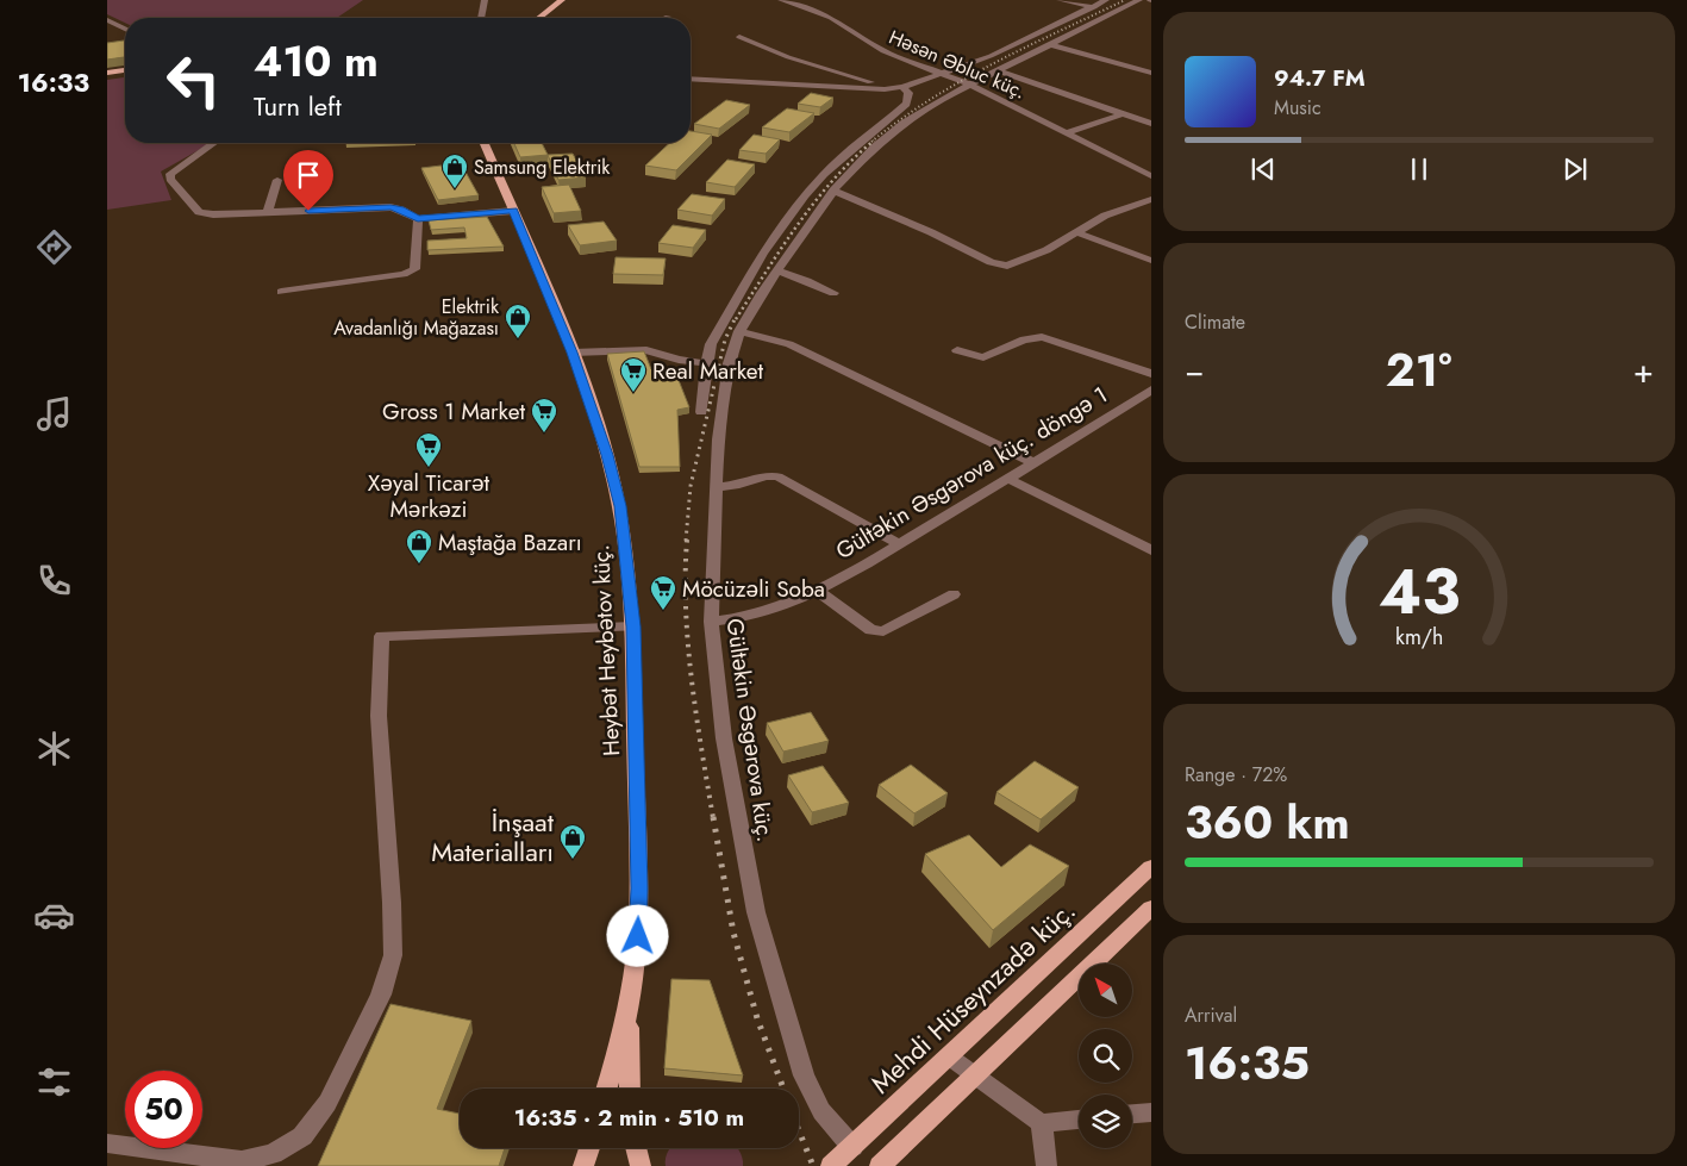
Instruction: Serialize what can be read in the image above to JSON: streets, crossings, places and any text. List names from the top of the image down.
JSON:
{
  "streets": {
    "main road": ["Heybət Heybətov küç.", "Mehdi Hüseynzadə küç."],
    "street": ["Həsən Əbluc küç.", "Gültəkin Əsgərova küç. döngə 1", "Gültəkin Əsgərova küç."]
  },
  "crossings": [
    ["Həsən Əbluc küç.", "Gültəkin Əsgərova küç."],
    ["Gültəkin Əsgərova küç. döngə 1", "Gültəkin Əsgərova küç."],
    ["Gültəkin Əsgərova küç.", "Mehdi Hüseynzadə küç."]
  ],
  "places": {
    "shop": [
      "Samsung Elektrik",
      "Elektrik Avadanlığı Mağazası",
      "Maştağa Bazarı",
      "İnşaat Materialları"
    ],
    "supermarket": [
      "Real Market",
      "Gross 1 Market",
      "Xəyal Ticarət Mərkəzi",
      "Möcüzəli Soba"
    ]
  },
  "north": "top left",
  "page": {
    "tabs": "16:33",
    "turn": ["410 m", "Turn left"],
    "song": ["94.7 FM", "Music"],
    "tile": [
      "Climate",
      ["Range · 72%", "360 km"],
      ["Arrival", "16:35"]
    ],
    "heat": ["−", "21°", "+"],
    "limit": "50",
    "trip": "16:35 · 2 min · 510 m",
    "gauge": ["43", "km/h"]
  }
}
